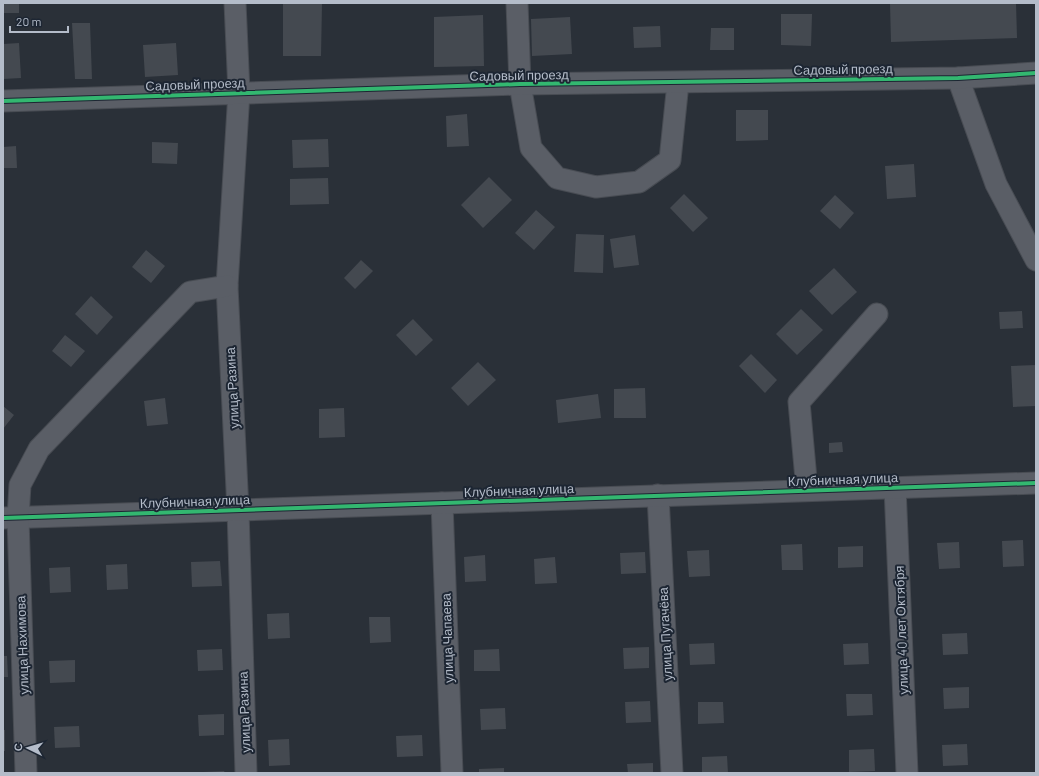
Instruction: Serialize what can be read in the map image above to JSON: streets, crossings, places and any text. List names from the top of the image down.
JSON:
{
  "streets": {
    "street": [
      "Садовый проезд",
      "улица Разина",
      "Клубничная улица",
      "улица 40 лет Октября",
      "улица Пугачёва",
      "улица Чапаева",
      "улица Нахимова"
    ]
  },
  "crossings": [
    ["Садовый проезд", "улица Разина"],
    ["улица Разина", "Клубничная улица"],
    ["Клубничная улица", "улица 40 лет Октября"],
    ["Клубничная улица", "улица Пугачёва"],
    ["Клубничная улица", "улица Чапаева"],
    ["Клубничная улица", "улица Нахимова"]
  ],
  "scale_bar": "20 m",
  "north": "left"
}
